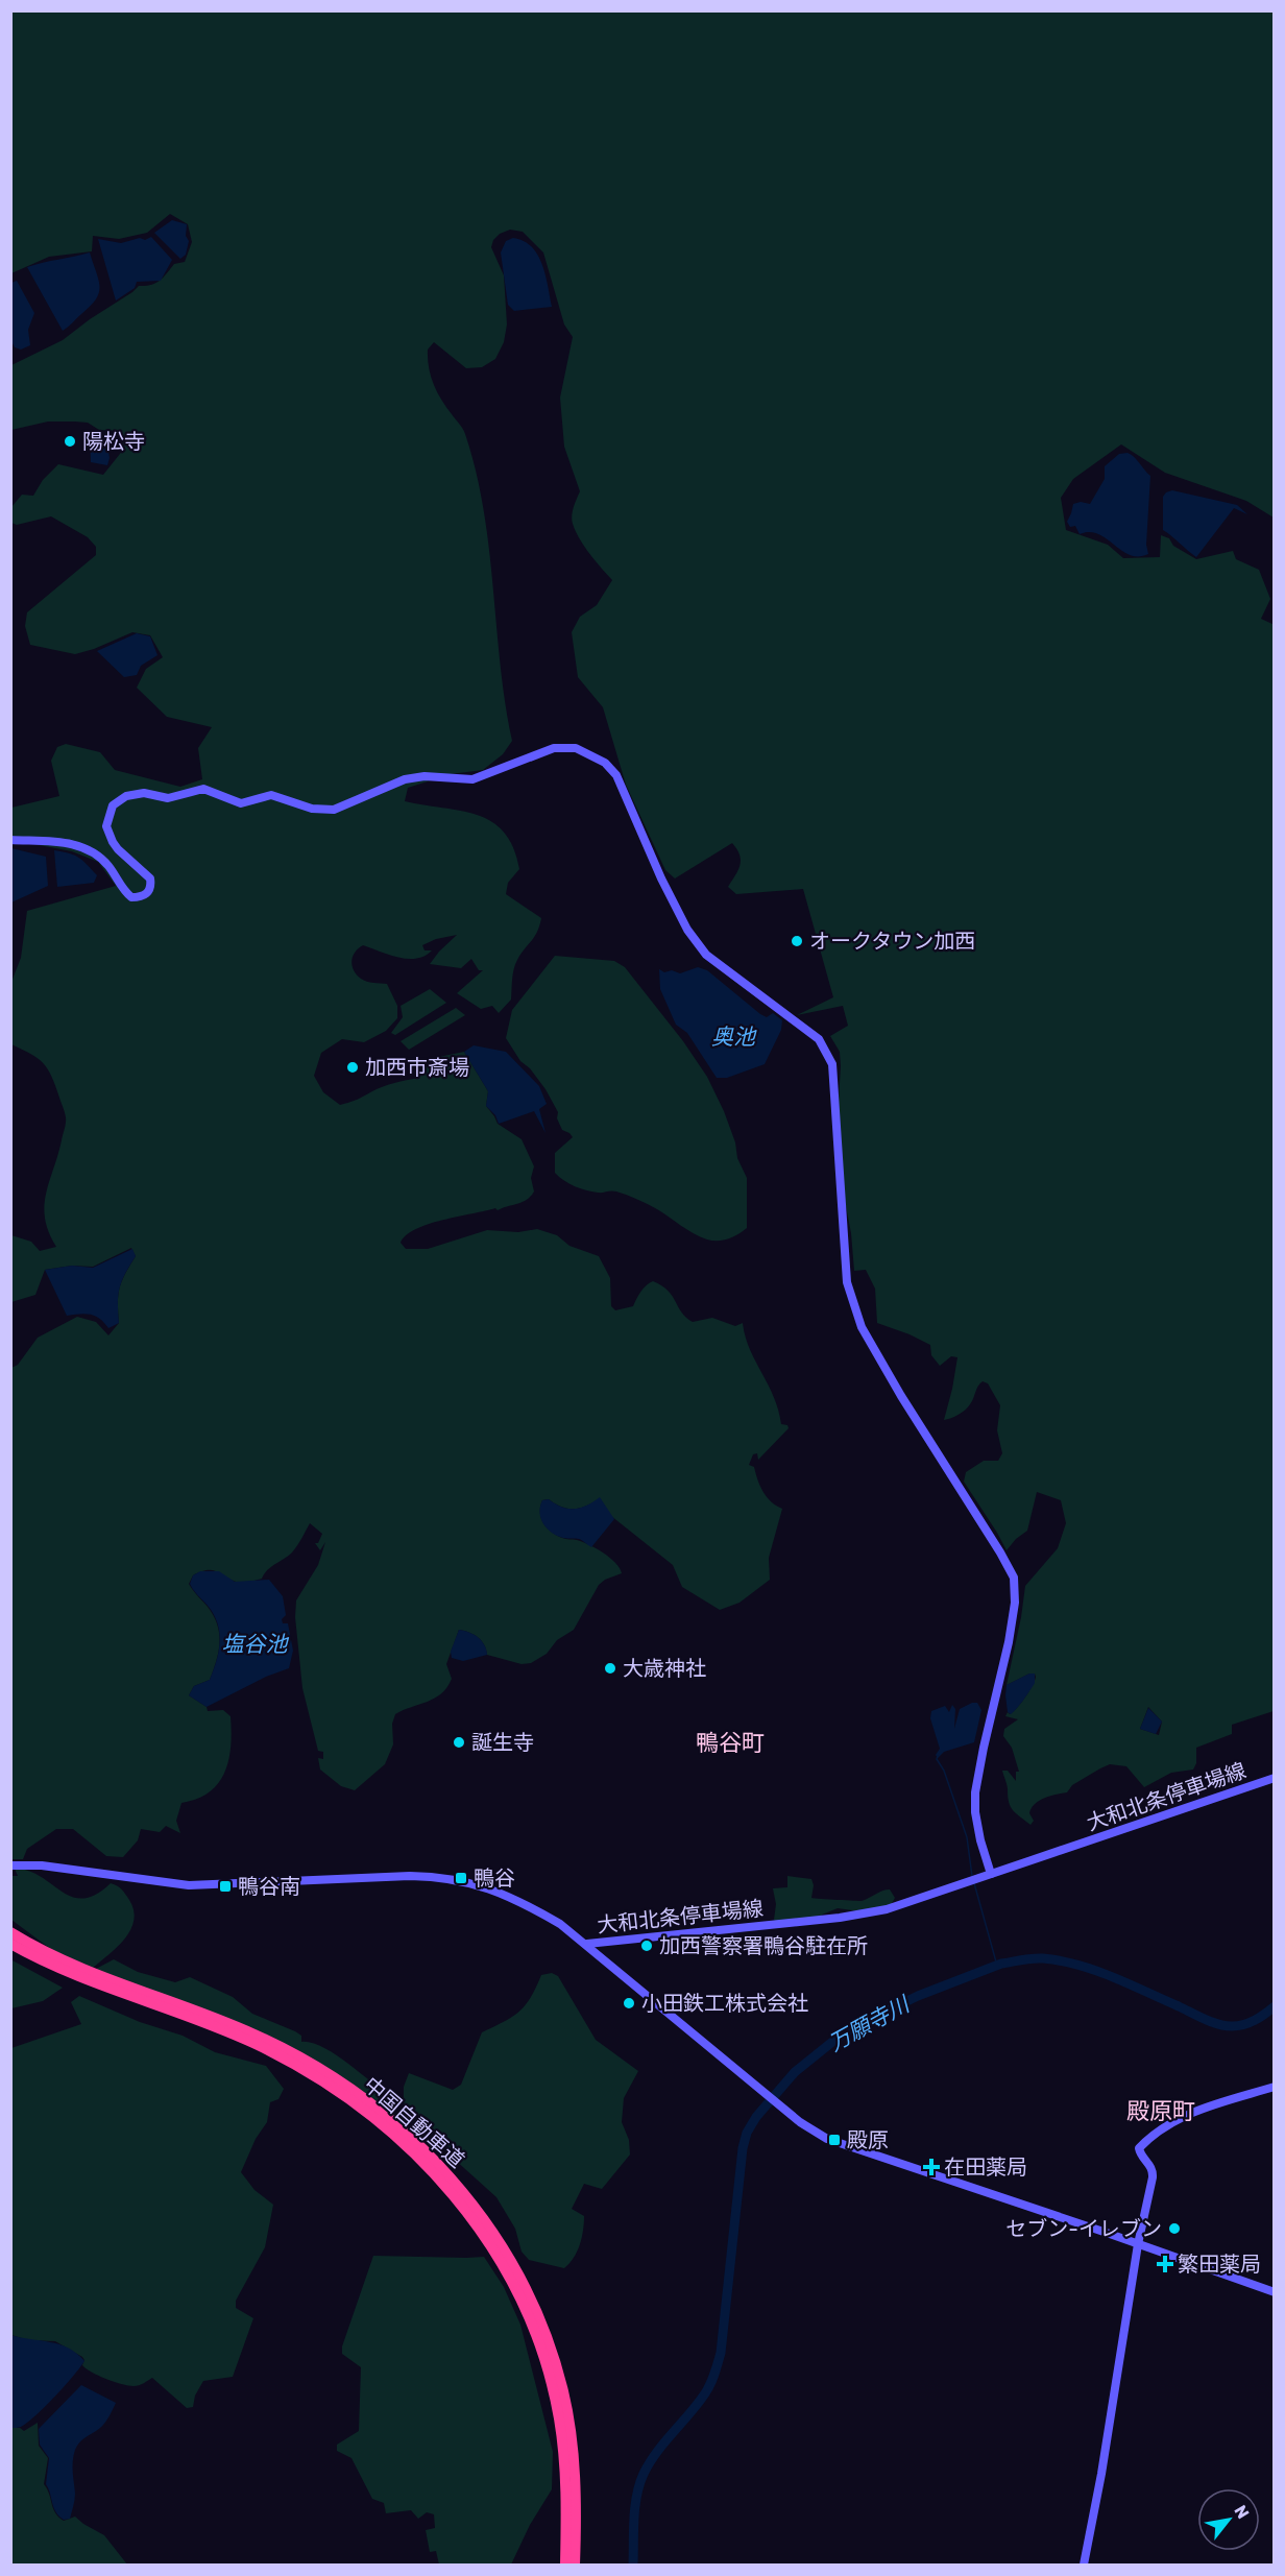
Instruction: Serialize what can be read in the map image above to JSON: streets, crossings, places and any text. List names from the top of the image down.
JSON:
{
  "streets": {
    "highway": ["中国自動車道"],
    "street": ["大和北条停車場線"]
  },
  "districts": ["鴨谷町", "殿原町"],
  "water": ["奥池", "塩谷池", "万願寺川"],
  "places": {
    "other": [
      "陽松寺",
      "オークタウン加西",
      "加西市斎場",
      "大歳神社",
      "誕生寺",
      "加西警察署鴨谷駐在所",
      "小田鉄工株式会社",
      "セブン-イレブン"
    ],
    "transit": ["鴨谷", "鴨谷南", "殿原"],
    "health": ["在田薬局", "繁田薬局"]
  },
  "north": "top right"
}
